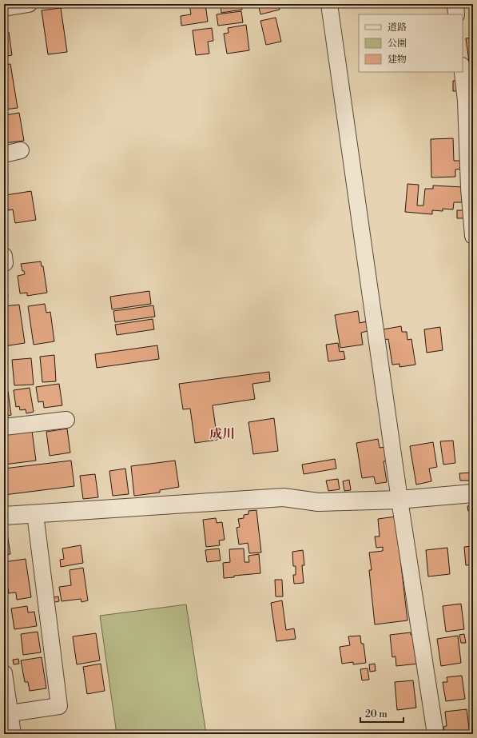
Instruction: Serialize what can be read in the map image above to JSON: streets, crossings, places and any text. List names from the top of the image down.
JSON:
{
  "districts": ["成川"],
  "legend": ["道路", "公園", "建物"],
  "scale_bar": "20 m"
}
